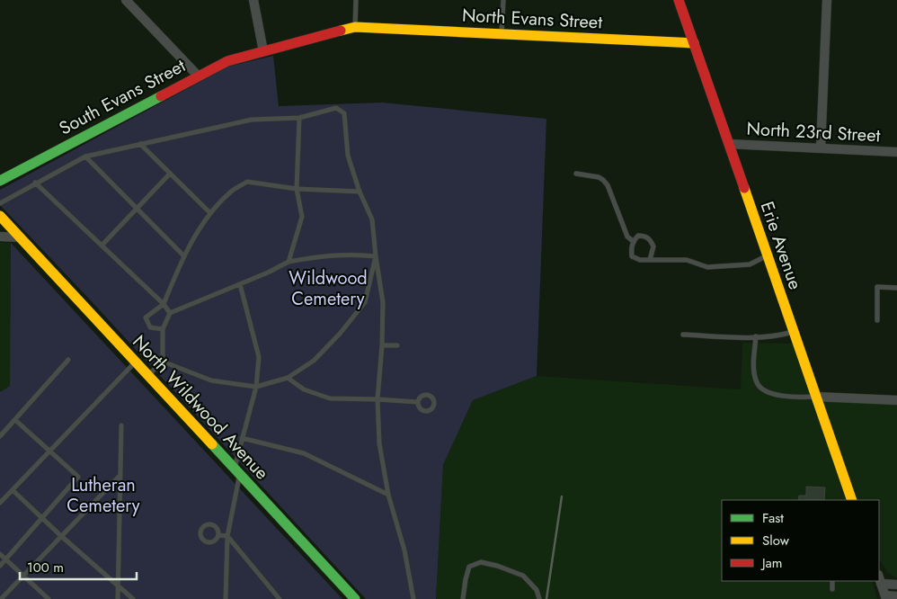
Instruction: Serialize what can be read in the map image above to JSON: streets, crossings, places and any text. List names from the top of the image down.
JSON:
{
  "streets": {
    "street": [
      "North Evans Street",
      "South Evans Street",
      "North 23rd Street",
      "Erie Avenue",
      "North Wildwood Avenue"
    ]
  },
  "crossings": [
    ["North Evans Street", "South Evans Street"],
    ["North Evans Street", "Erie Avenue"],
    ["North 23rd Street", "Erie Avenue"]
  ],
  "parks": ["Wildwood Cemetery", "Lutheran Cemetery"],
  "legend": ["Fast", "Slow", "Jam"],
  "scale_bar": "100 m"
}
